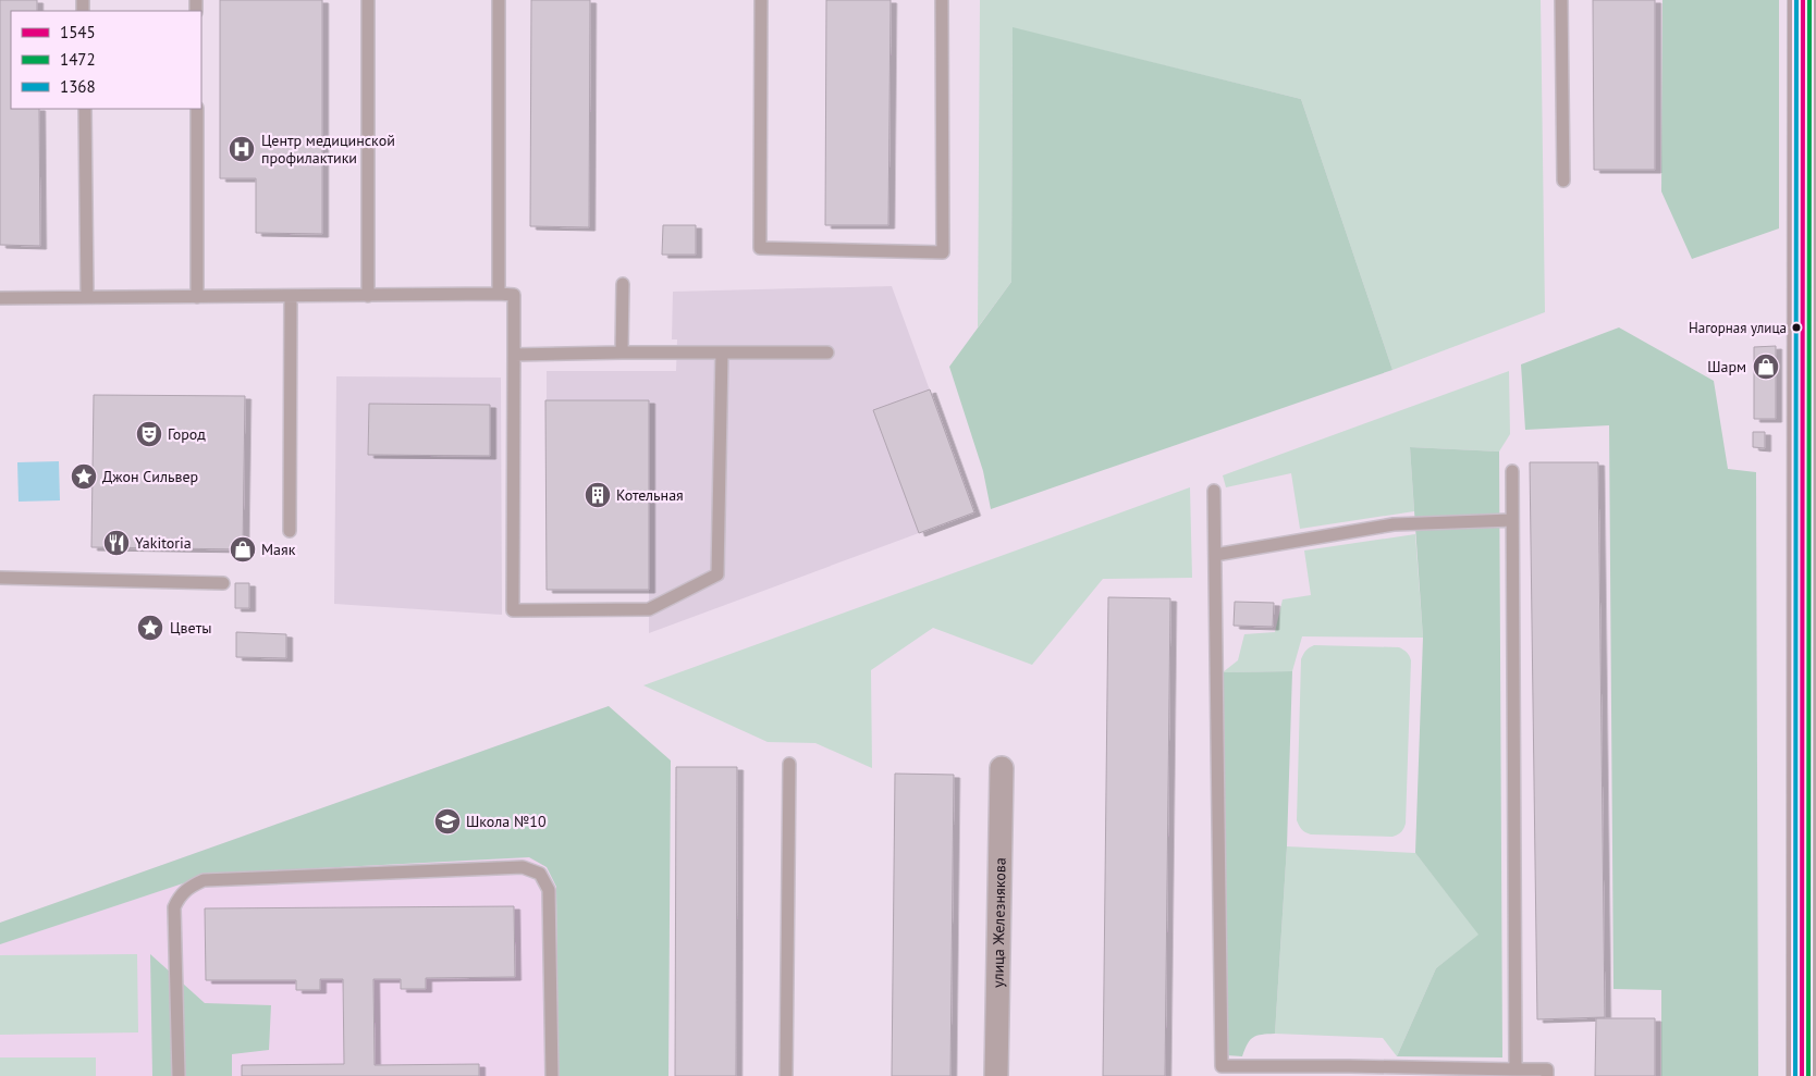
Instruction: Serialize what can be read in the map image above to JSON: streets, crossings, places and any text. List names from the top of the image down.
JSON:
{
  "streets": {
    "street": ["улица Железнякова"]
  },
  "places": {
    "hospital": ["Центр медицинской профилактики"],
    "other": ["Нагорная улица"],
    "shop": ["Шарм", "Маяк"],
    "theatre": ["Город"],
    "place": ["Джон Сильвер", "Цветы"],
    "building": ["Котельная"],
    "restaurant": ["Yakitoria"],
    "school or university": ["Школа №10"]
  },
  "lines": ["transit line 1545", "transit line 1472", "transit line 1368"],
  "legend": ["1545", "1472", "1368"]
}
